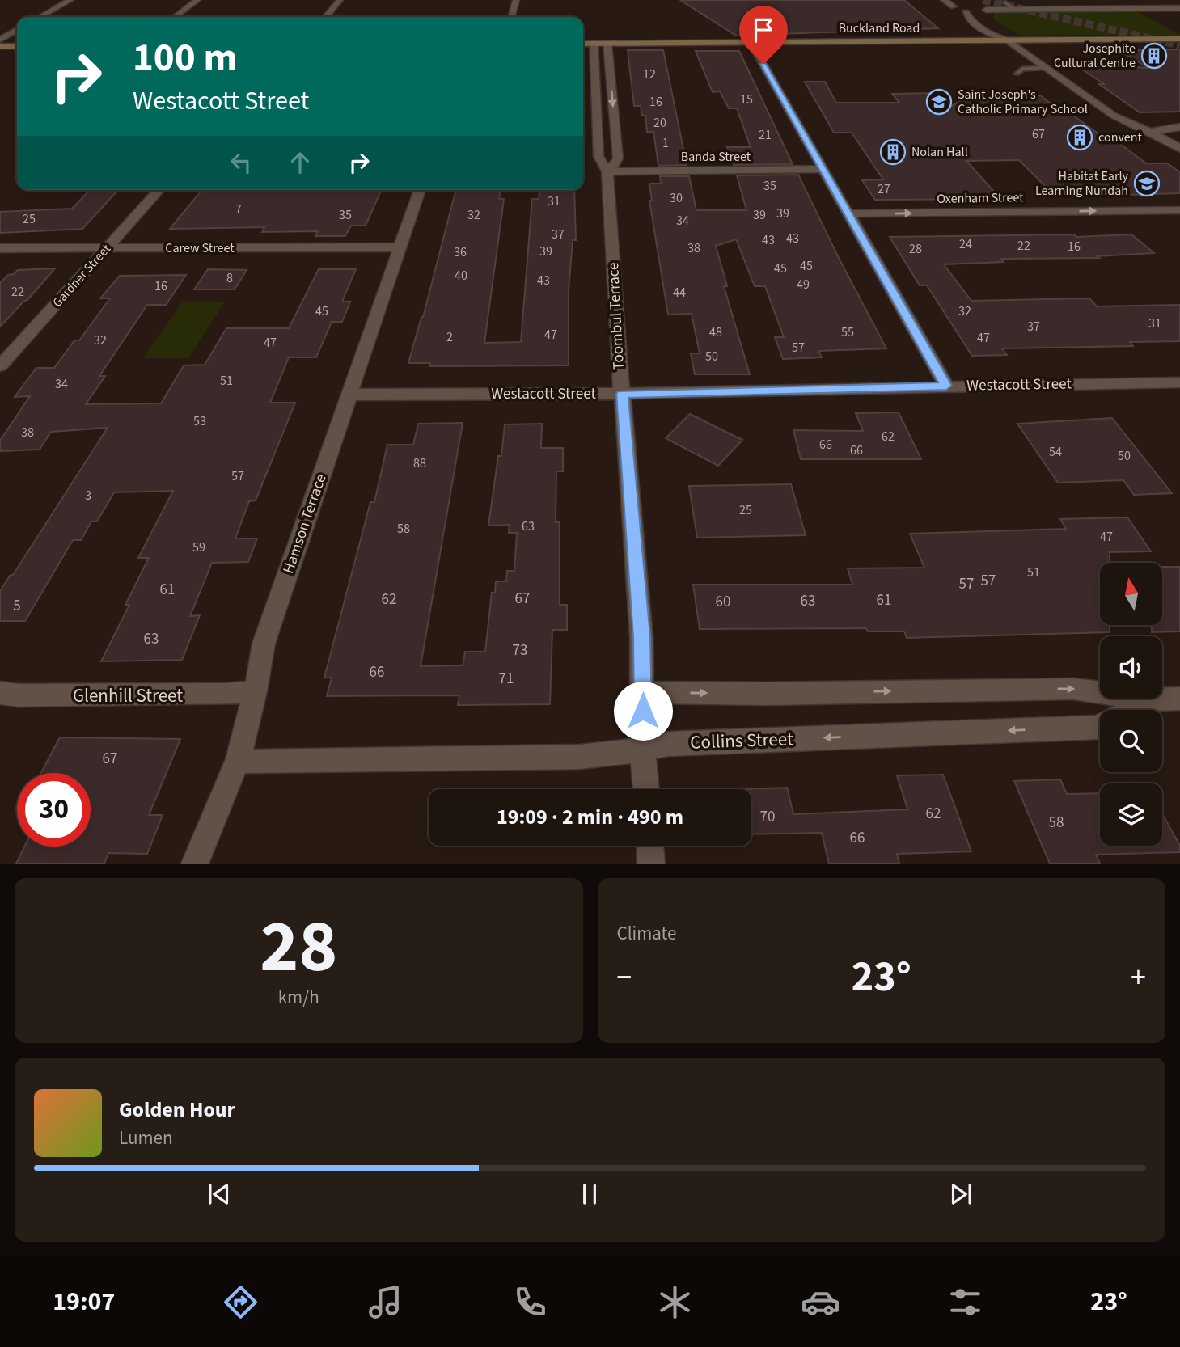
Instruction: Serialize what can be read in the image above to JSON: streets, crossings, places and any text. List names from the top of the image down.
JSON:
{
  "streets": {
    "street": [
      "Buckland Road",
      "Banda Street",
      "Oxenham Street",
      "Carew Street",
      "Gardner Street",
      "Toombul Terrace",
      "Westacott Street",
      "Hamson Terrace",
      "Glenhill Street",
      "Collins Street"
    ]
  },
  "crossings": [
    ["Buckland Road", "Toombul Terrace"],
    ["Banda Street", "Toombul Terrace"],
    ["Carew Street", "Gardner Street"],
    ["Carew Street", "Hamson Terrace"],
    ["Toombul Terrace", "Westacott Street"],
    ["Toombul Terrace", "Collins Street"],
    ["Westacott Street", "Hamson Terrace"],
    ["Hamson Terrace", "Glenhill Street"],
    ["Hamson Terrace", "Collins Street"]
  ],
  "places": {
    "building": ["Josephite Cultural Centre", "convent", "Nolan Hall"],
    "school or university": ["Saint Joseph's Catholic Primary School", "Habitat Early Learning Nundah"]
  },
  "house_numbers": [
    "12",
    "15",
    "16",
    "20",
    "67",
    "21",
    "1",
    "35",
    "27",
    "30",
    "31",
    "7",
    "39",
    "35",
    "32",
    "39",
    "25",
    "34",
    "37",
    "43",
    "43",
    "24",
    "22",
    "16",
    "38",
    "28",
    "39",
    "36",
    "45",
    "45",
    "40",
    "8",
    "43",
    "49",
    "16",
    "22",
    "44",
    "45",
    "32",
    "31",
    "37",
    "48",
    "55",
    "47",
    "2",
    "47",
    "32",
    "47",
    "57",
    "50",
    "51",
    "34",
    "53",
    "38",
    "62",
    "66",
    "66",
    "54",
    "50",
    "88",
    "57",
    "3",
    "25",
    "63",
    "58",
    "47",
    "59",
    "51",
    "57",
    "57",
    "61",
    "67",
    "62",
    "61",
    "63",
    "60",
    "5",
    "63",
    "73",
    "66",
    "71",
    "67",
    "62",
    "70",
    "58",
    "66"
  ],
  "north": "top",
  "page": {
    "turn": ["100 m", "Westacott Street"],
    "limit": "30",
    "trip": "19:09 · 2 min · 490 m",
    "tile": [
      ["28", "km/h"],
      "Climate"
    ],
    "heat": ["−", "23°", "+"],
    "song": ["Golden Hour", "Lumen"],
    "tabs": ["19:07", "23°"]
  }
}
